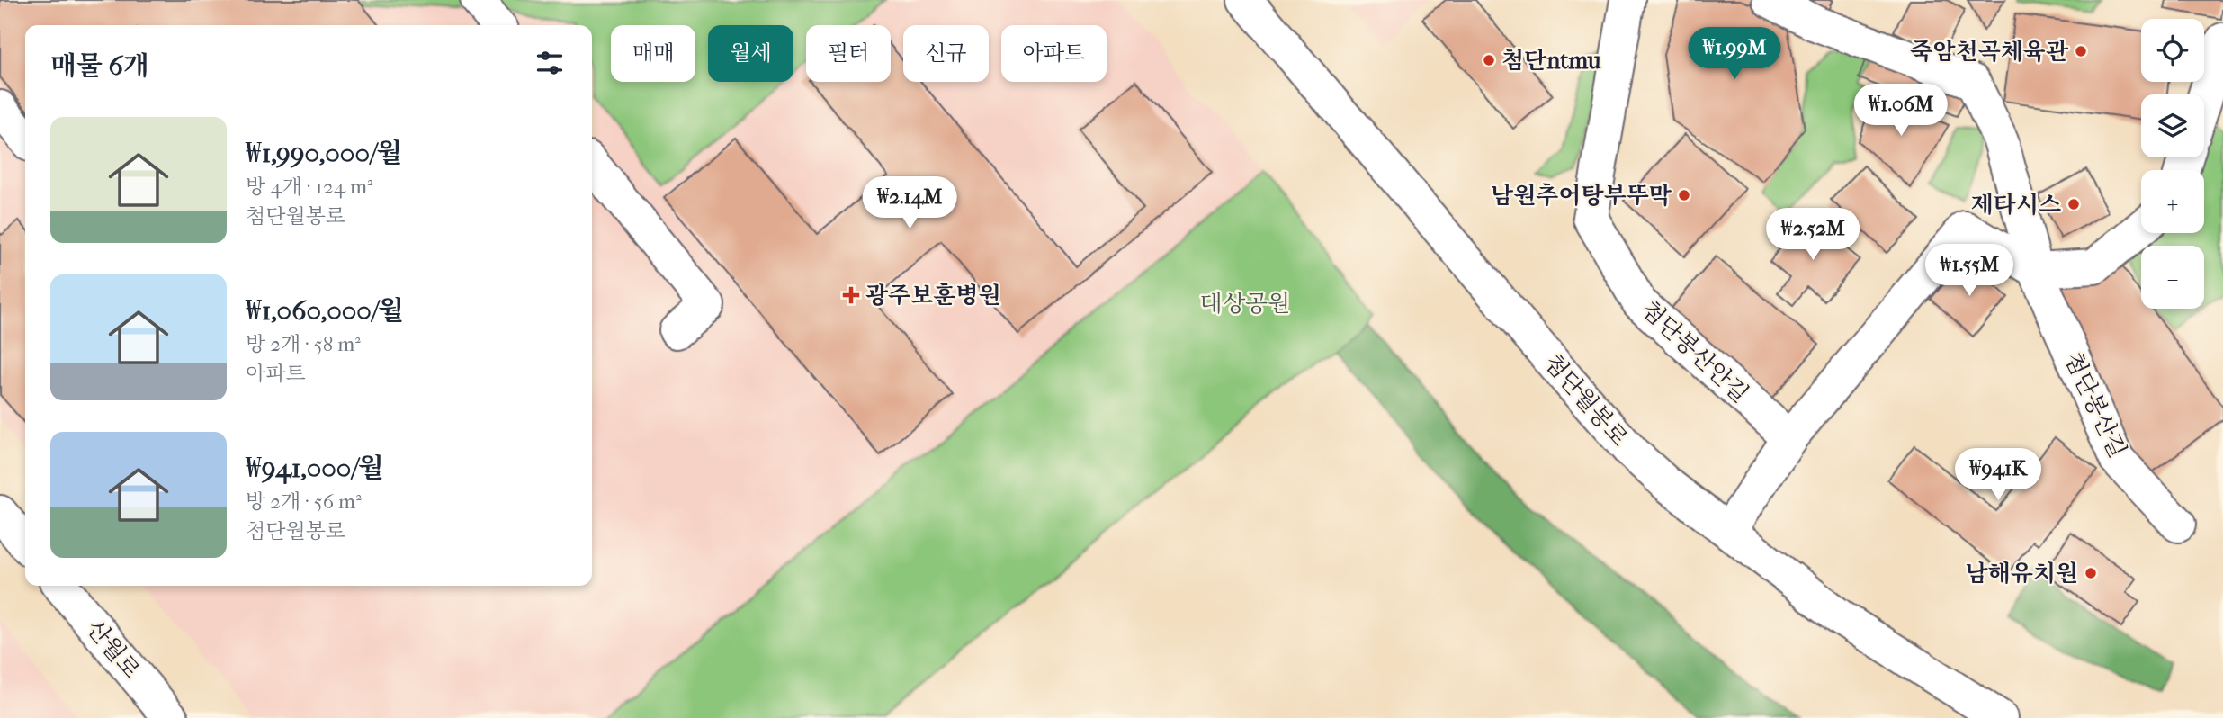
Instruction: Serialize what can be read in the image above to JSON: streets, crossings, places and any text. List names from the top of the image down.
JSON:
{
  "streets": {
    "street": [
      "첨단봉산안길",
      "첨단월봉로",
      "첨단봉산길",
      "산월로"
    ]
  },
  "parks": ["대상공원"],
  "places": {
    "other": [
      "죽암천곡체육관",
      "첨단ntmu",
      "남원추어탕부뚜막",
      "제타시스",
      "남해유치원"
    ],
    "health": ["광주보훈병원"]
  },
  "page": {
    "map_buttons": ["+", "−"],
    "chip": [
      "매매",
      "월세",
      "필터",
      "신규",
      "아파트"
    ],
    "heading": "매물 6개",
    "price": [
      "₩1.99M",
      "₩1.06M",
      "₩2.14M",
      "₩2.52M",
      "₩1.55M",
      "₩941K"
    ],
    "list": [
      {
        "name": "₩1,990,000/월",
        "note": "방 4개 · 124 m² · 첨단월봉로"
      },
      {
        "name": "₩1,060,000/월",
        "note": "방 2개 · 58 m² · 아파트"
      },
      {
        "name": "₩941,000/월",
        "note": "방 2개 · 56 m² · 첨단월봉로"
      }
    ]
  }
}
